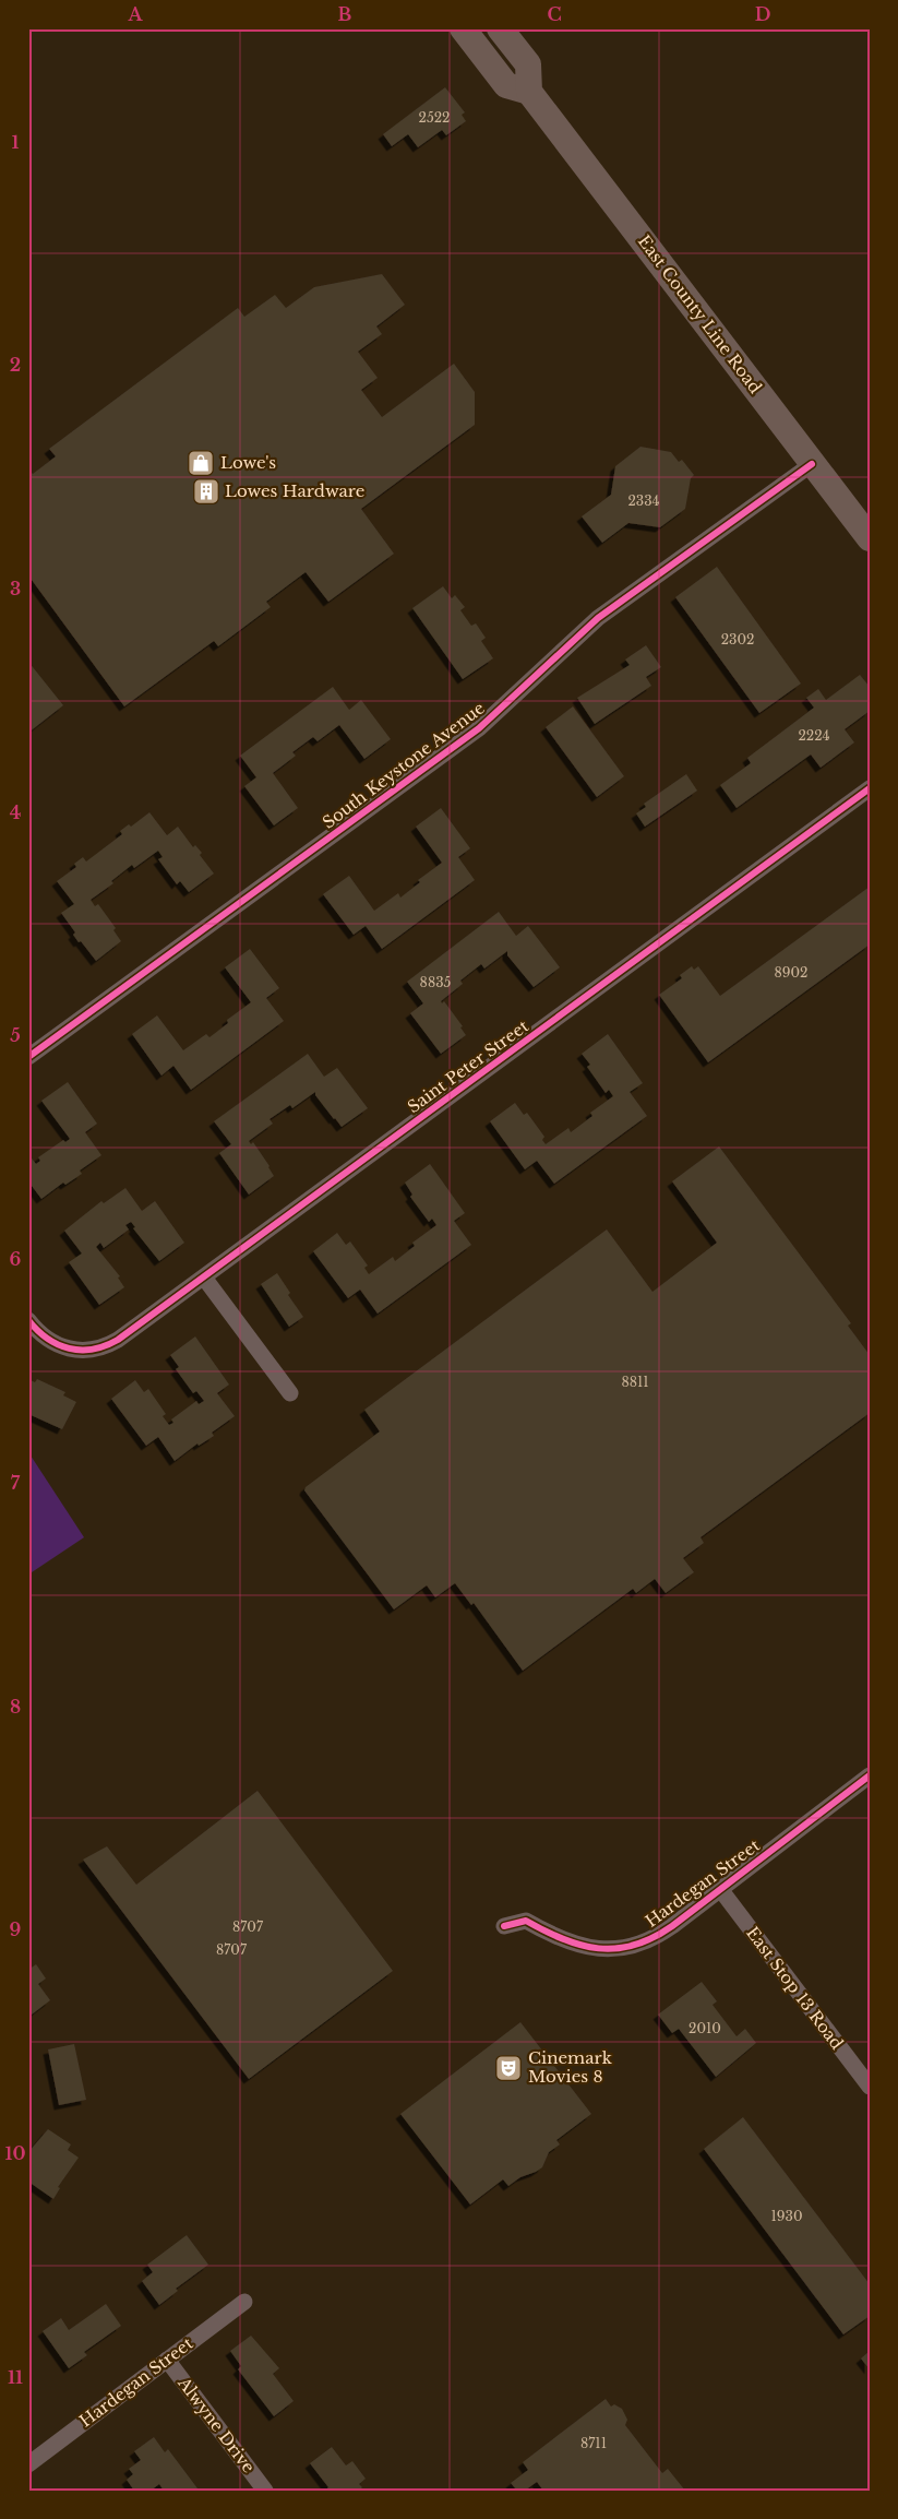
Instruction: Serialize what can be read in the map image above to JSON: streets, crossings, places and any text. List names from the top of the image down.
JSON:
{
  "streets": {
    "main road": ["East County Line Road"],
    "street": [
      "South Keystone Avenue",
      "Saint Peter Street",
      "Hardegan Street",
      "East Stop 13 Road",
      "Alwyne Drive"
    ]
  },
  "crossings": [
    ["East County Line Road", "South Keystone Avenue"],
    ["Hardegan Street", "East Stop 13 Road"],
    ["Hardegan Street", "Alwyne Drive"]
  ],
  "places": {
    "shop": ["Lowe's"],
    "building": ["Lowes Hardware"],
    "theatre": ["Cinemark Movies 8"]
  },
  "house_numbers": [
    "2522",
    "2334",
    "2302",
    "2224",
    "8902",
    "8835",
    "8811",
    "8707",
    "8707",
    "2010",
    "1930",
    "8711"
  ],
  "grid": {
    "columns": [
      "A",
      "B",
      "C",
      "D"
    ],
    "rows": [
      "1",
      "2",
      "3",
      "4",
      "5",
      "6",
      "7",
      "8",
      "9",
      "10",
      "11"
    ]
  }
}
